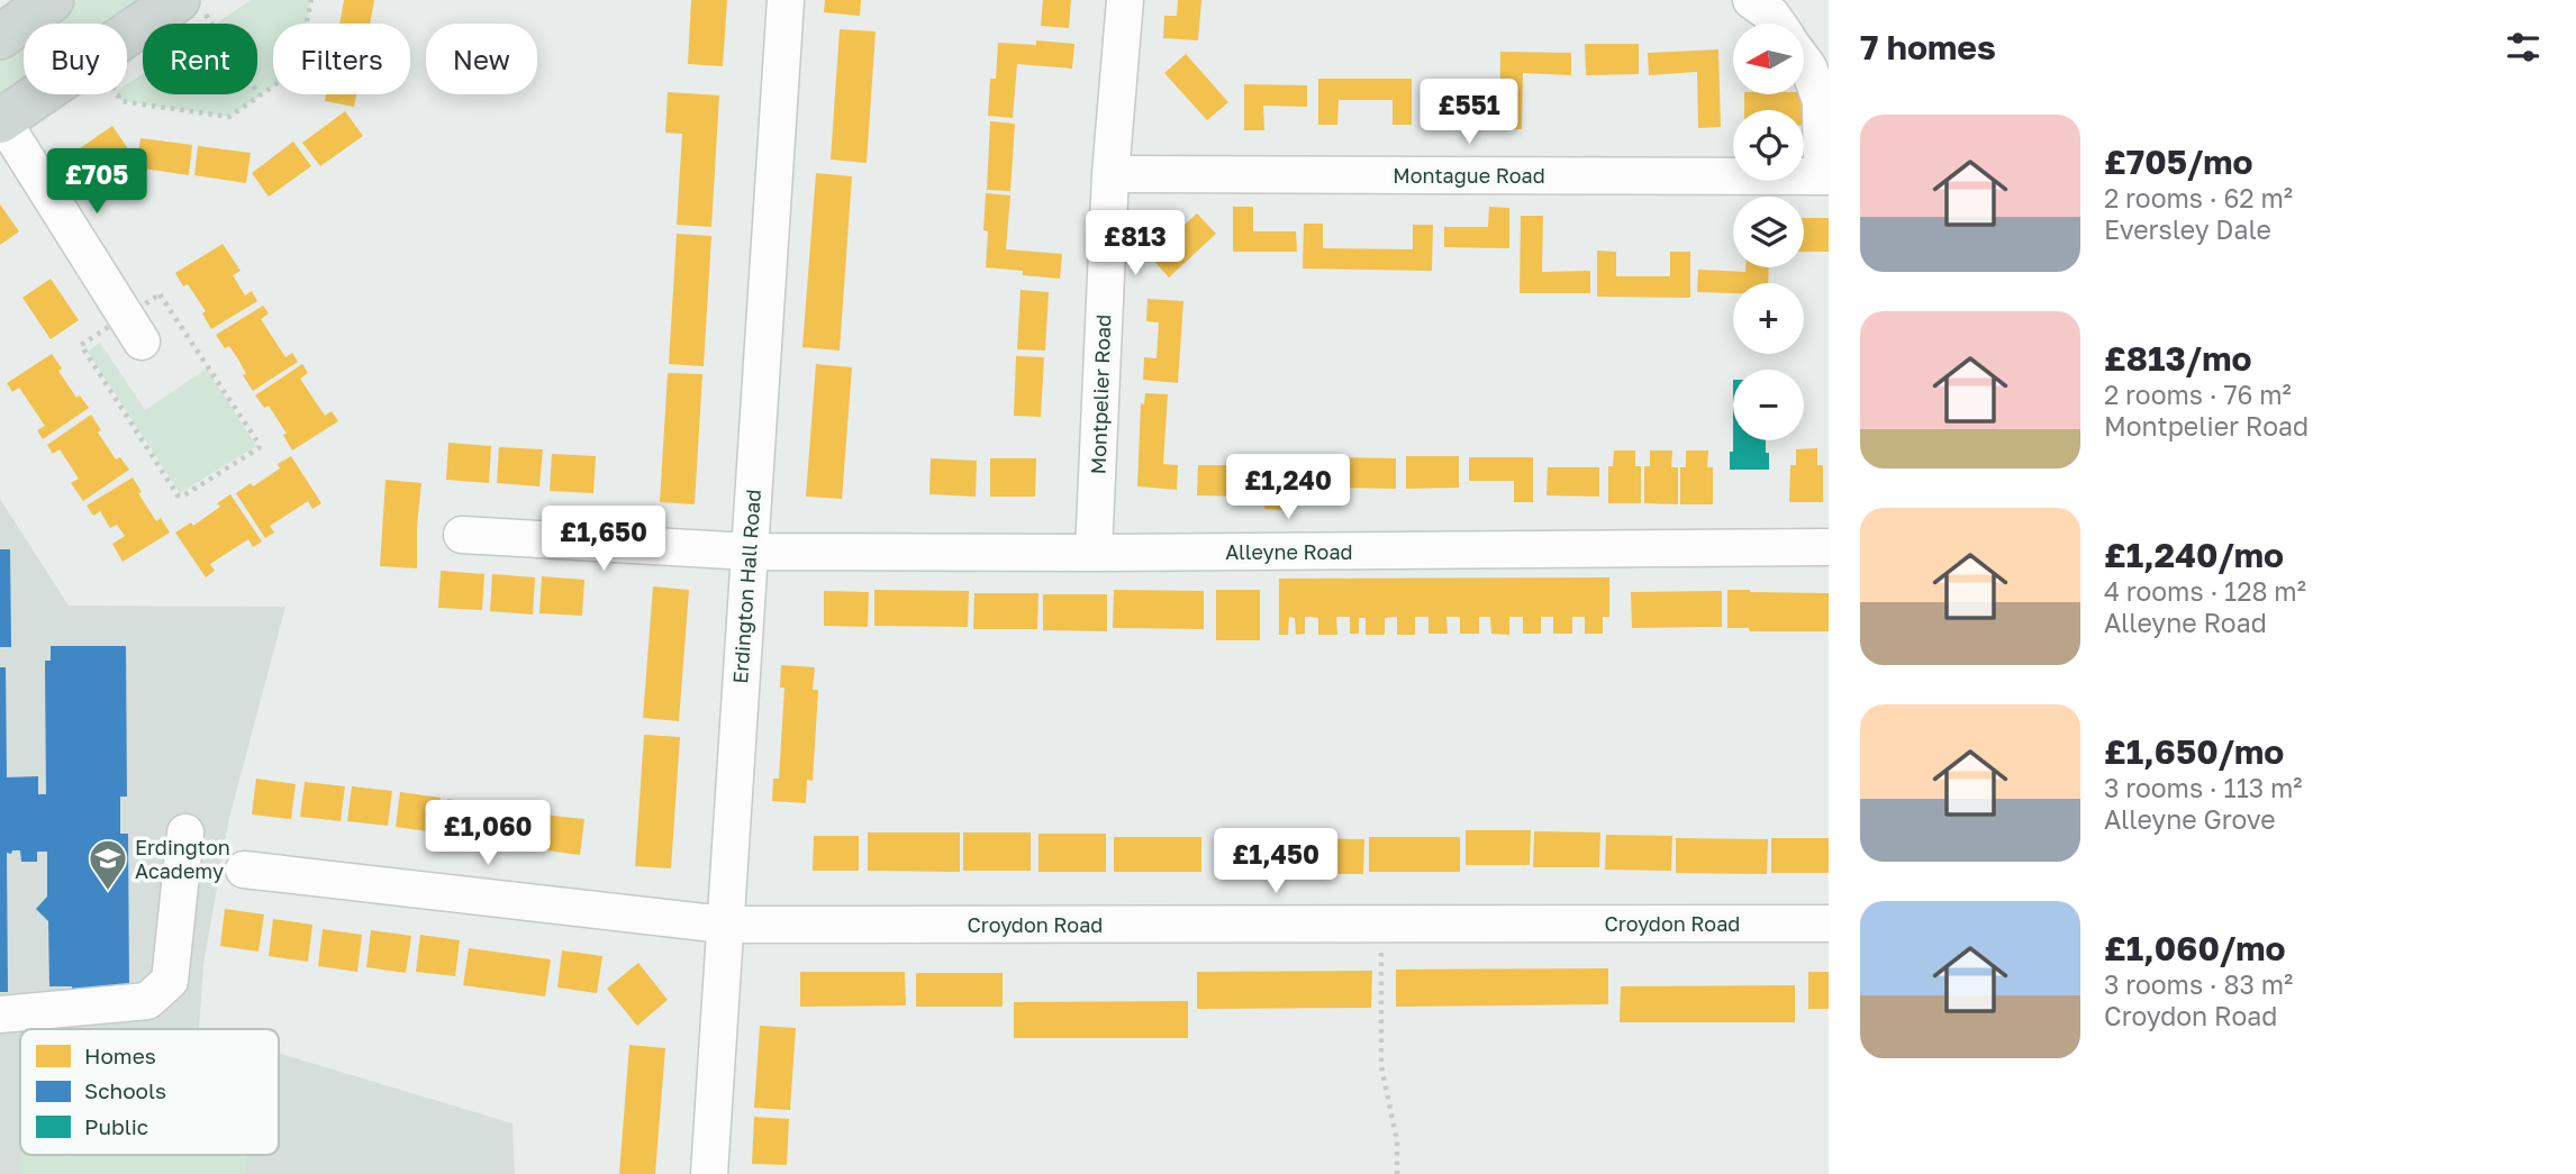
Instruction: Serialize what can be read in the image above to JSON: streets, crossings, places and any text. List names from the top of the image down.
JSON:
{
  "streets": {
    "street": [
      "Montague Road",
      "Montpelier Road",
      "Alleyne Road",
      "Erdington Hall Road",
      "Croydon Road"
    ]
  },
  "crossings": [
    ["Montague Road", "Montpelier Road"],
    ["Montpelier Road", "Alleyne Road"],
    ["Alleyne Road", "Erdington Hall Road"],
    ["Erdington Hall Road", "Croydon Road"]
  ],
  "places": {
    "school or university": ["Erdington Academy"]
  },
  "legend": ["Homes", "Schools", "Public"],
  "north": "left",
  "page": {
    "heading": "7 homes",
    "map_buttons": ["+", "−"],
    "chip": [
      "Buy",
      "Rent",
      "Filters",
      "New"
    ],
    "price": [
      "£551",
      "£705",
      "£813",
      "£1,240",
      "£1,650",
      "£1,060",
      "£1,450"
    ],
    "list": [
      {
        "name": "£705/mo",
        "note": "2 rooms · 62 m² · Eversley Dale"
      },
      {
        "name": "£813/mo",
        "note": "2 rooms · 76 m² · Montpelier Road"
      },
      {
        "name": "£1,240/mo",
        "note": "4 rooms · 128 m² · Alleyne Road"
      },
      {
        "name": "£1,650/mo",
        "note": "3 rooms · 113 m² · Alleyne Grove"
      },
      {
        "name": "£1,060/mo",
        "note": "3 rooms · 83 m² · Croydon Road"
      }
    ]
  }
}
